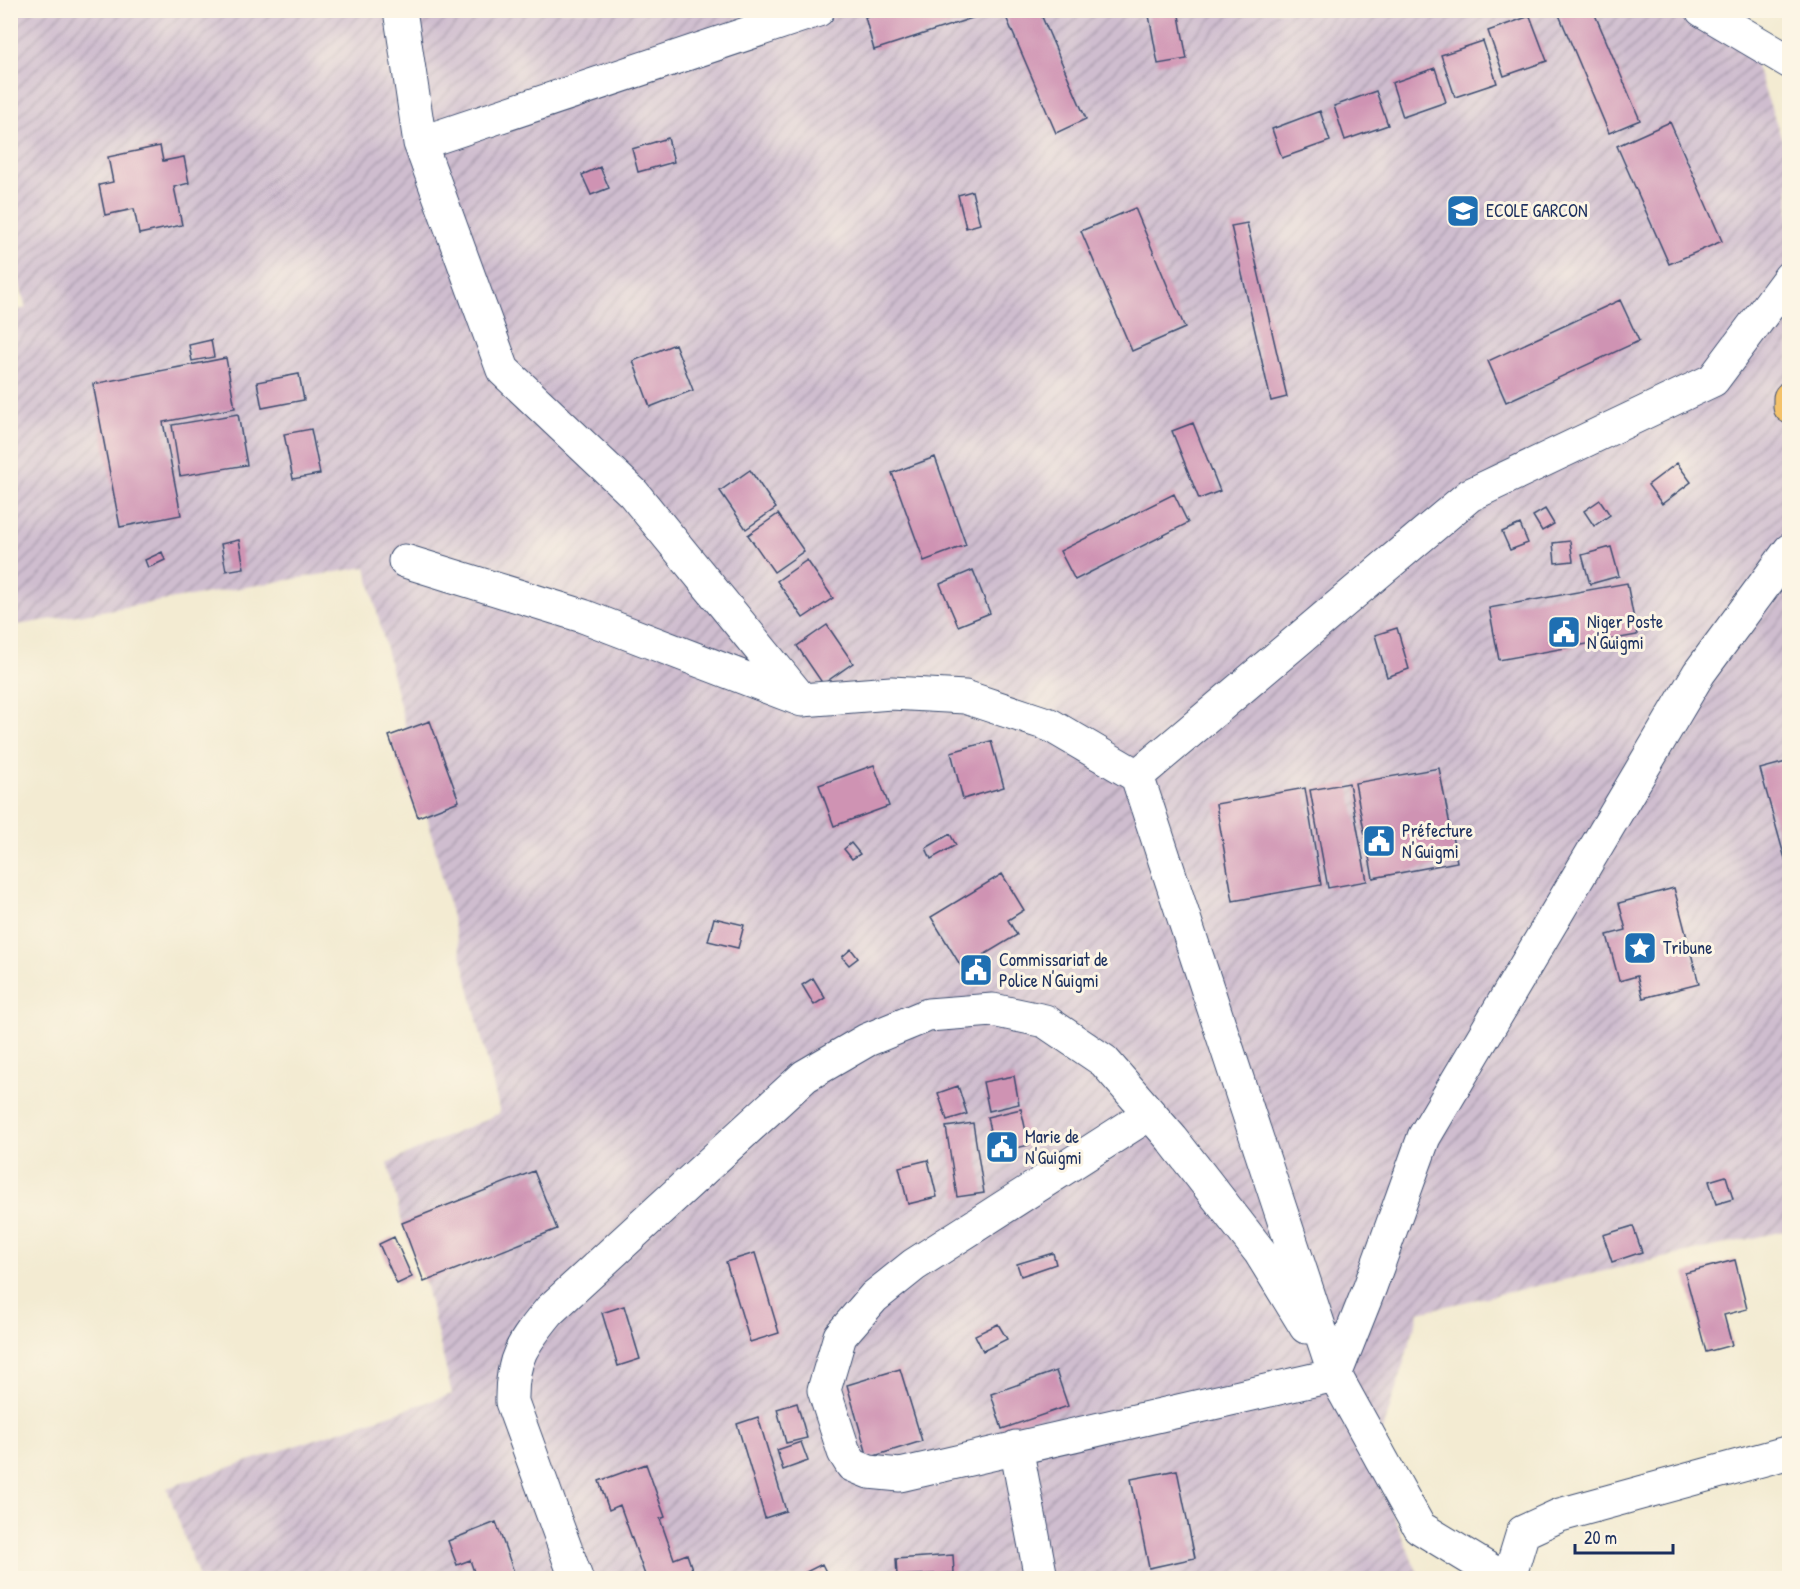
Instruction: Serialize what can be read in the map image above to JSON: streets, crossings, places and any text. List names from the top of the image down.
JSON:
{
  "places": {
    "school or university": ["ECOLE GARCON"],
    "public building": [
      "Niger Poste N'Guigmi",
      "Préfecture N'Guigmi",
      "Commissariat de Police N'Guigmi",
      "Marie de N'Guigmi"
    ],
    "place": ["Tribune"]
  },
  "scale_bar": "20 m"
}
